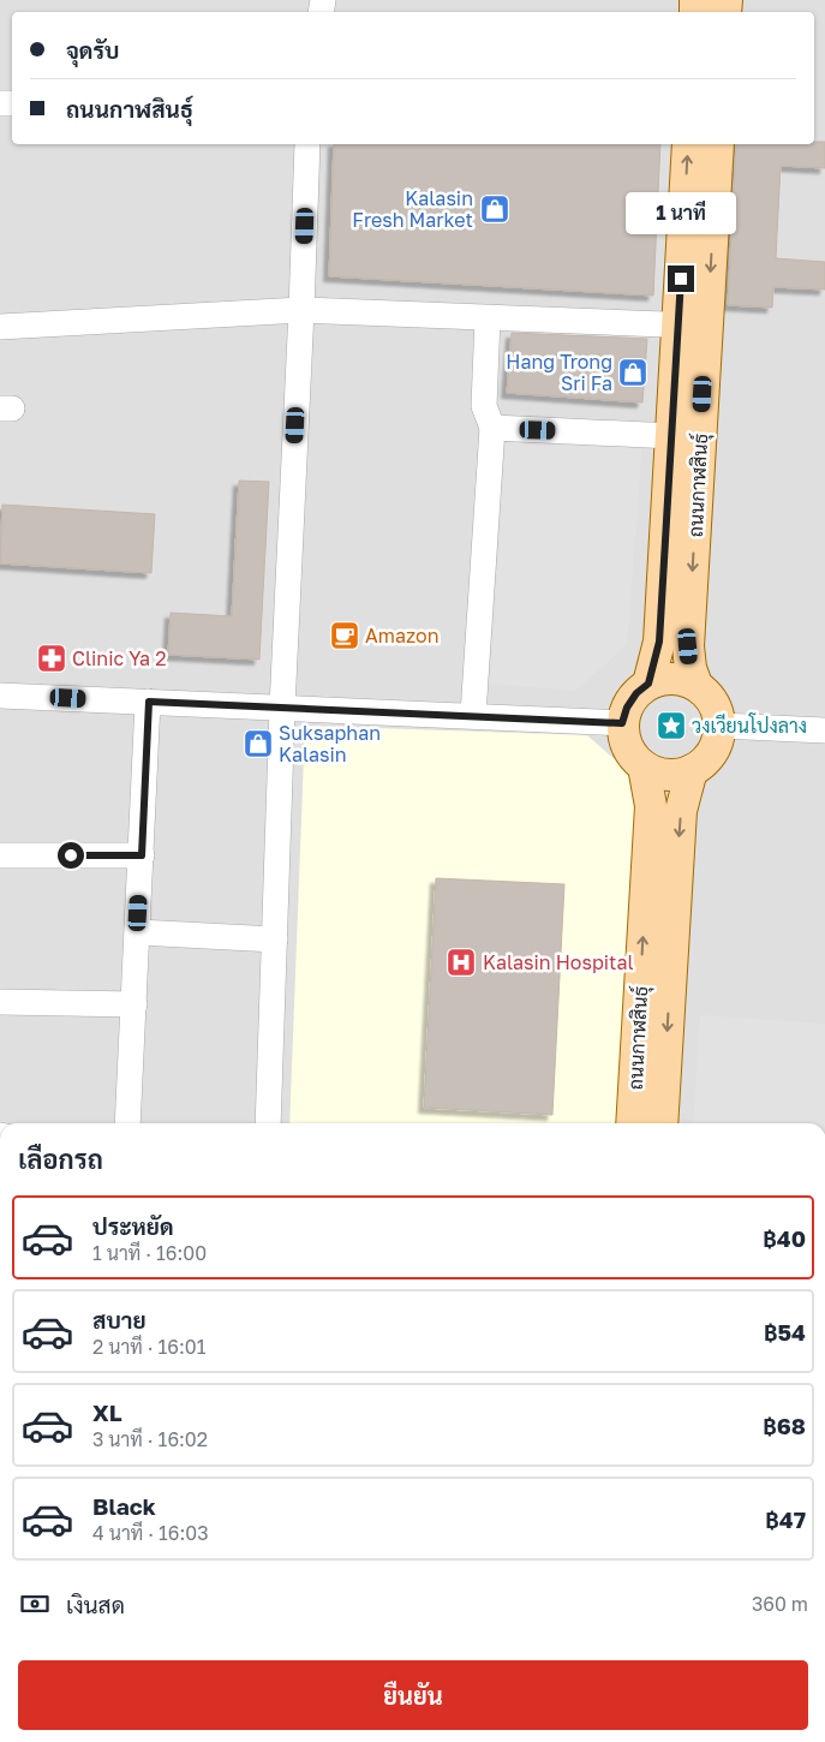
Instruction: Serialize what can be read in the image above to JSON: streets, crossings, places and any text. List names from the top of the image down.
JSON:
{
  "streets": {
    "main road": ["ถนนกาฬสินธุ์"]
  },
  "places": {
    "shop": ["Kalasin Fresh Market", "Hang Trong Sri Fa", "Suksaphan Kalasin"],
    "cafe": ["Amazon"],
    "pharmacy": ["Clinic Ya 2"],
    "place": ["วงเวียนโปงลาง"],
    "hospital": ["Kalasin Hospital"]
  },
  "page": {
    "banner": ["จุดรับ", "ถนนกาฬสินธุ์"],
    "bubble": "1 นาที",
    "heading": "เลือกรถ",
    "list": [
      {
        "name": "ประหยัด",
        "note": "1 นาที · 16:00",
        "value": "฿40"
      },
      {
        "name": "สบาย",
        "note": "2 นาที · 16:01",
        "value": "฿54"
      },
      {
        "name": "XL",
        "note": "3 นาที · 16:02",
        "value": "฿68"
      },
      {
        "name": "Black",
        "note": "4 นาที · 16:03",
        "value": "฿47"
      }
    ],
    "pay": ["เงินสด", "360 m"],
    "buttons": "ยืนยัน"
  }
}
